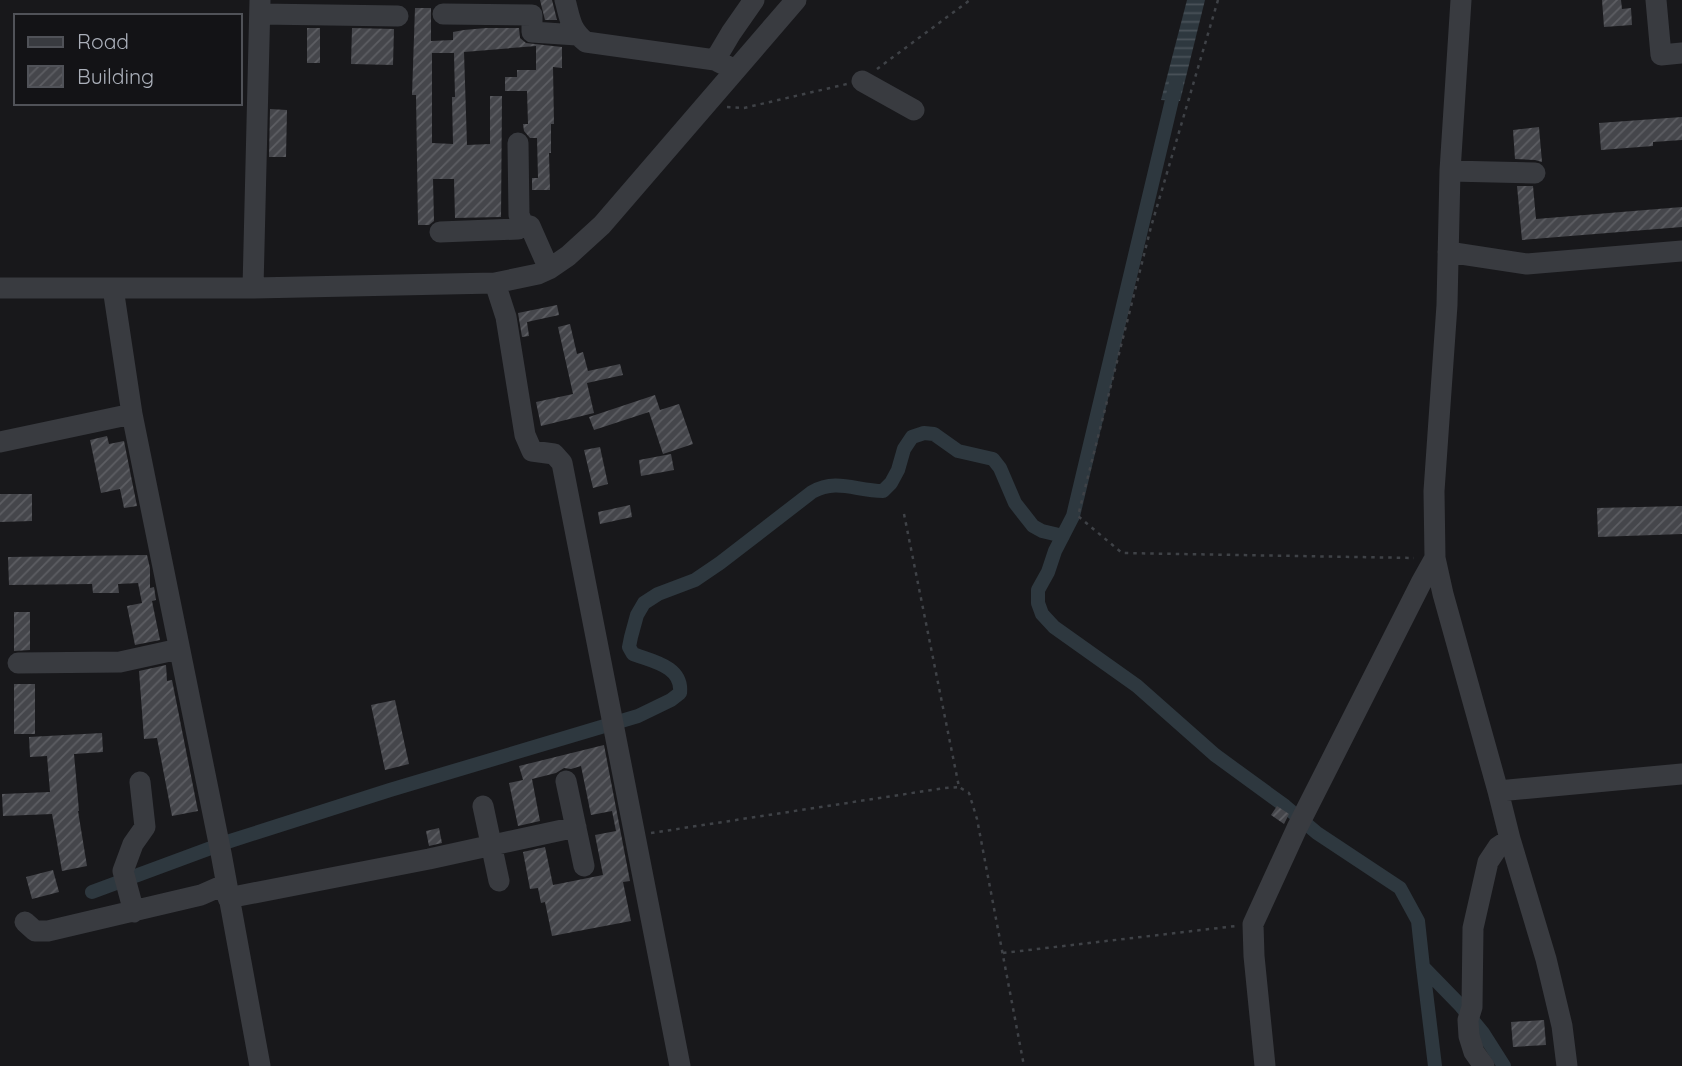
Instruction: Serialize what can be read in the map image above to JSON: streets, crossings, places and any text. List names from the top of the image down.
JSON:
{
  "legend": ["Road", "Building"]
}
